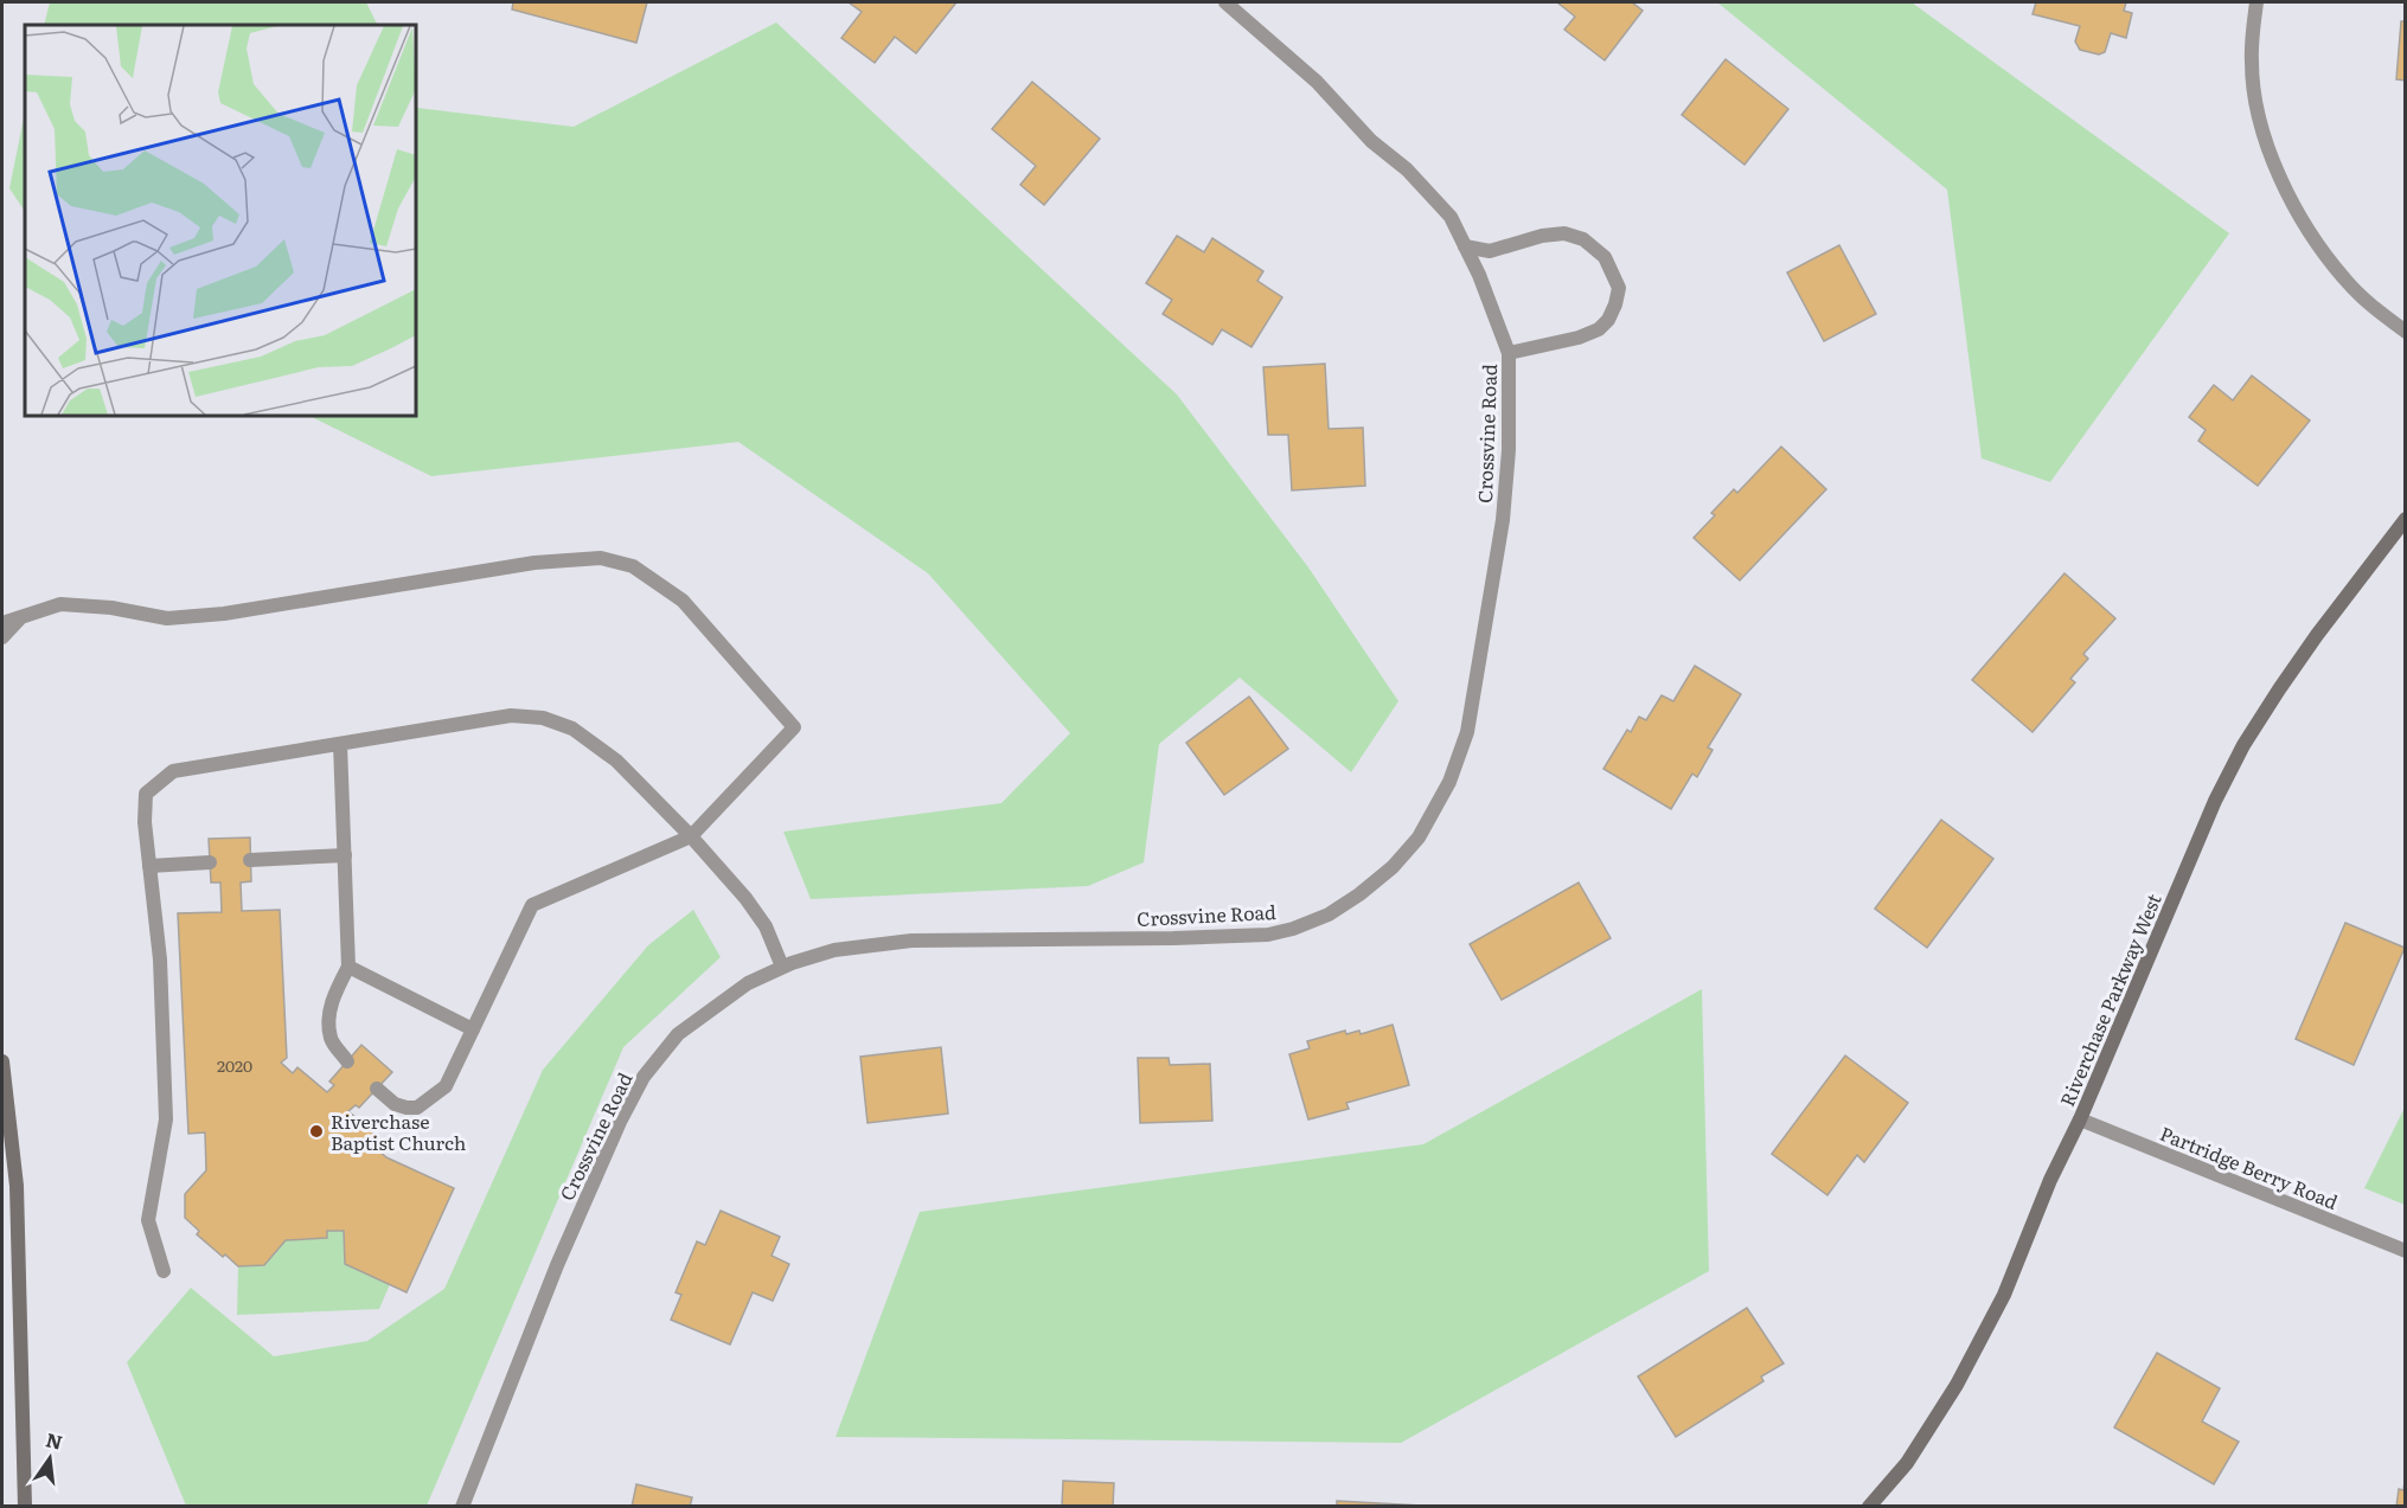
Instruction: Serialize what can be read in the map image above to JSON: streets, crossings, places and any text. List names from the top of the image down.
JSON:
{
  "streets": {
    "street": ["Crossvine Road", "Riverchase Parkway West", "Partridge Berry Road"]
  },
  "crossings": [
    ["Riverchase Parkway West", "Partridge Berry Road"]
  ],
  "places": ["Riverchase Baptist Church"],
  "house_numbers": ["2020"],
  "north": "top"
}
